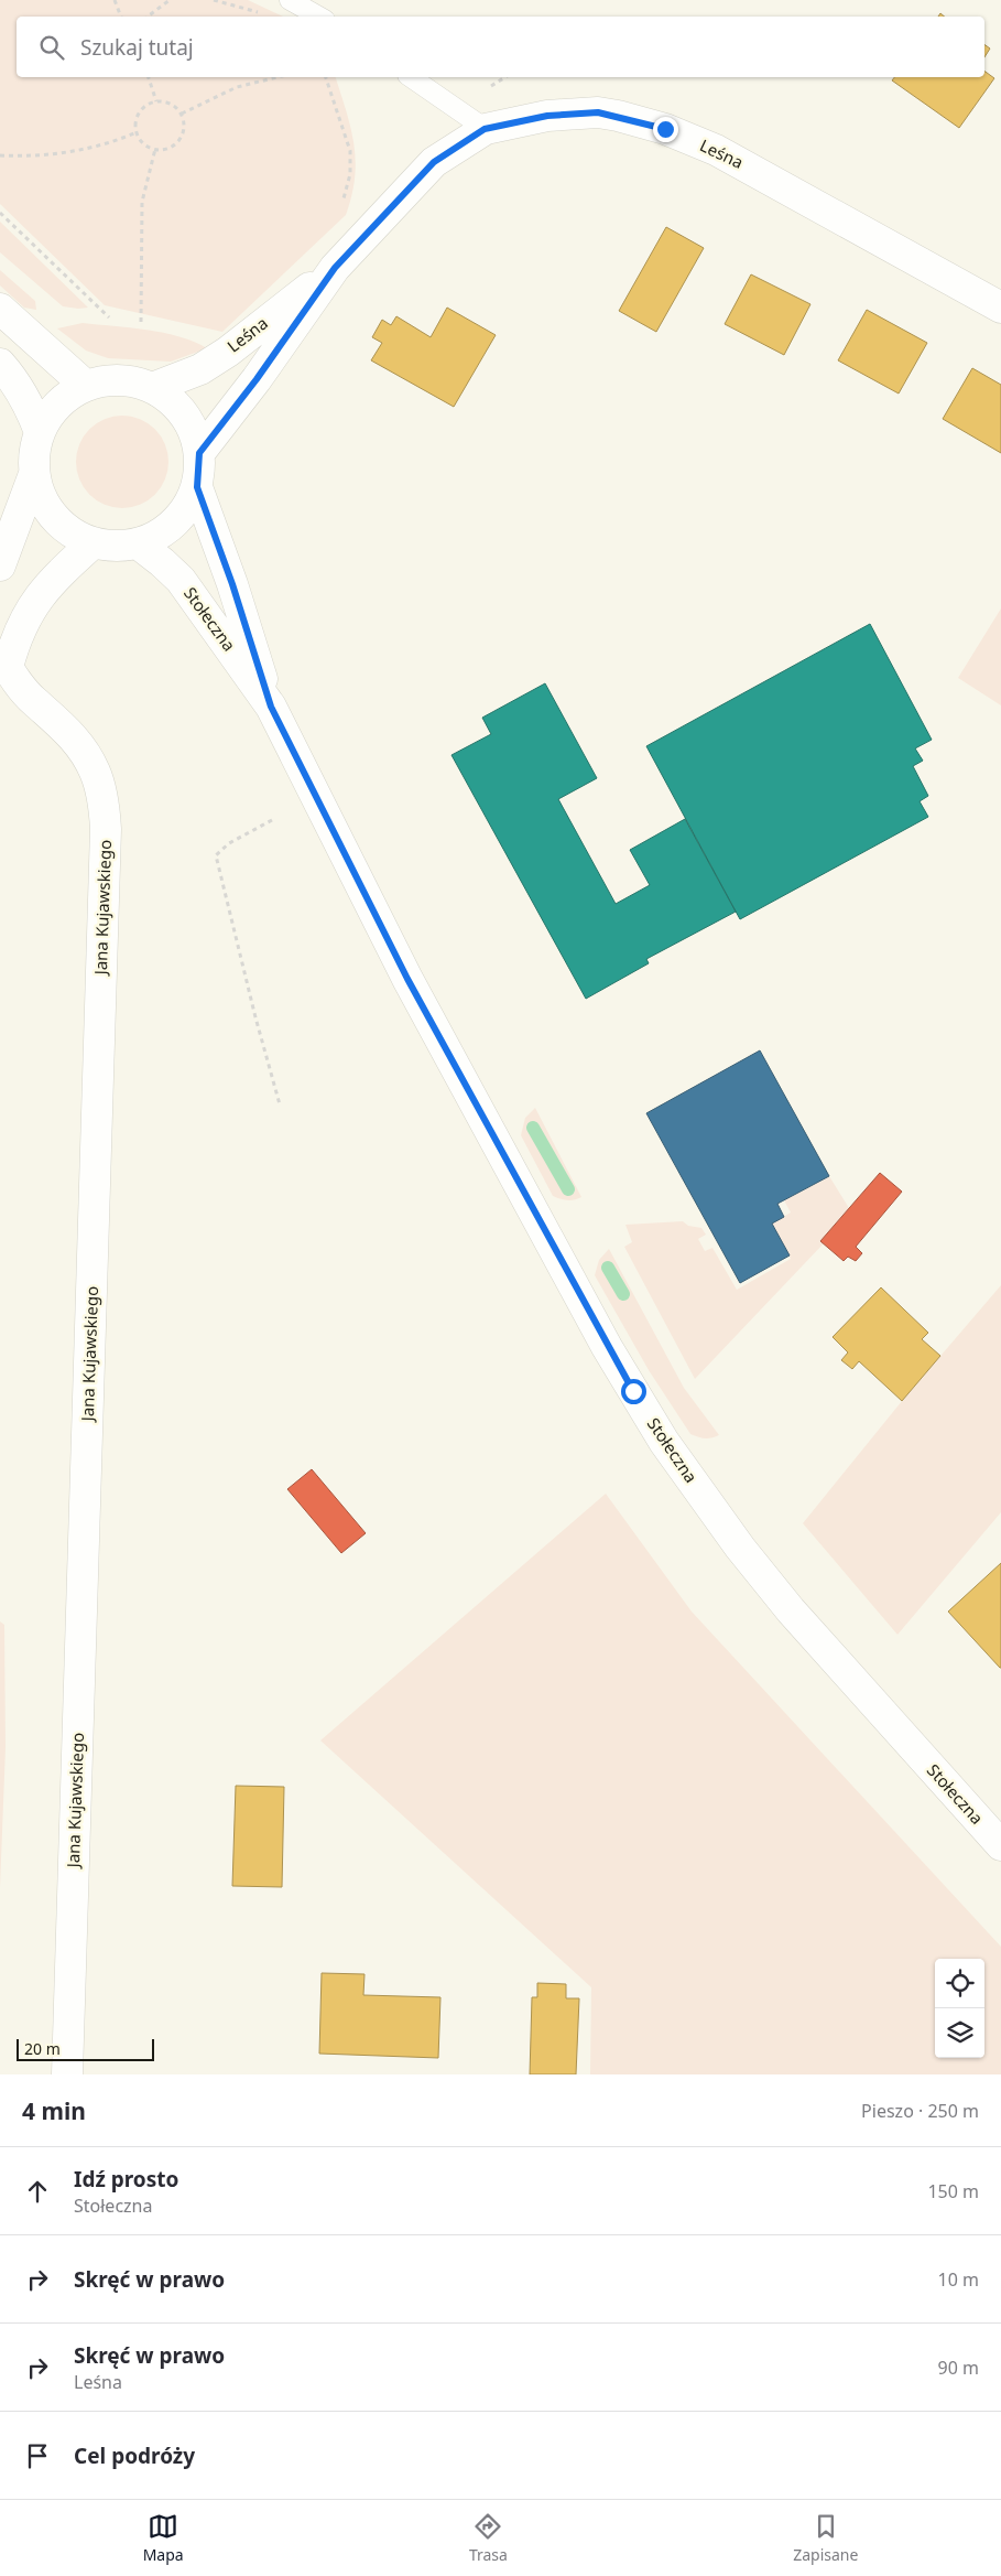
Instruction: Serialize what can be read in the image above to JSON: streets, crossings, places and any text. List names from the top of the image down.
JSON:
{
  "streets": {
    "main road": ["Leśna", "Stołeczna", "Jana Kujawskiego"]
  },
  "crossings": [
    ["Leśna", "Stołeczna"],
    ["Leśna", "Jana Kujawskiego"],
    ["Stołeczna", "Jana Kujawskiego"]
  ],
  "scale_bar": "20 m",
  "page": {
    "search": "Szukaj tutaj",
    "scale": "20 m",
    "heading": ["4 min", "Pieszo · 250 m"],
    "list": [
      ["Idź prosto", "Stołeczna", "150 m"],
      ["Skręć w prawo", "10 m"],
      ["Skręć w prawo", "Leśna", "90 m"],
      "Cel podróży"
    ],
    "nav": ["Mapa", "Trasa", "Zapisane"]
  }
}
